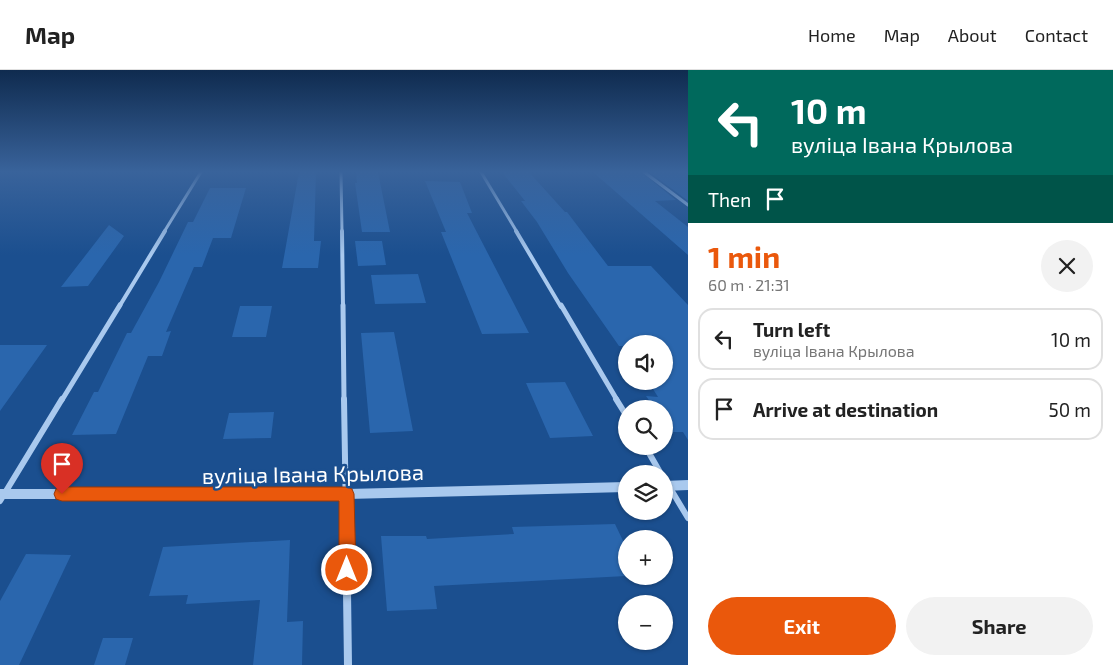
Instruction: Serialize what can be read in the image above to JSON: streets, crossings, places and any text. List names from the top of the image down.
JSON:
{
  "streets": {
    "street": ["вуліца Івана Крылова"]
  },
  "page": {
    "header": "Map",
    "nav": [
      "Home",
      "Map",
      "About",
      "Contact"
    ],
    "turn": ["10 m", "вуліца Івана Крылова"],
    "then": "Then",
    "heading": ["1 min", "60 m · 21:31"],
    "list": [
      {
        "name": "Turn left",
        "note": "вуліца Івана Крылова",
        "value": "10 m"
      },
      {
        "name": "Arrive at destination",
        "value": "50 m"
      }
    ],
    "map_buttons": ["+", "−"],
    "buttons": ["Exit", "Share"]
  }
}
